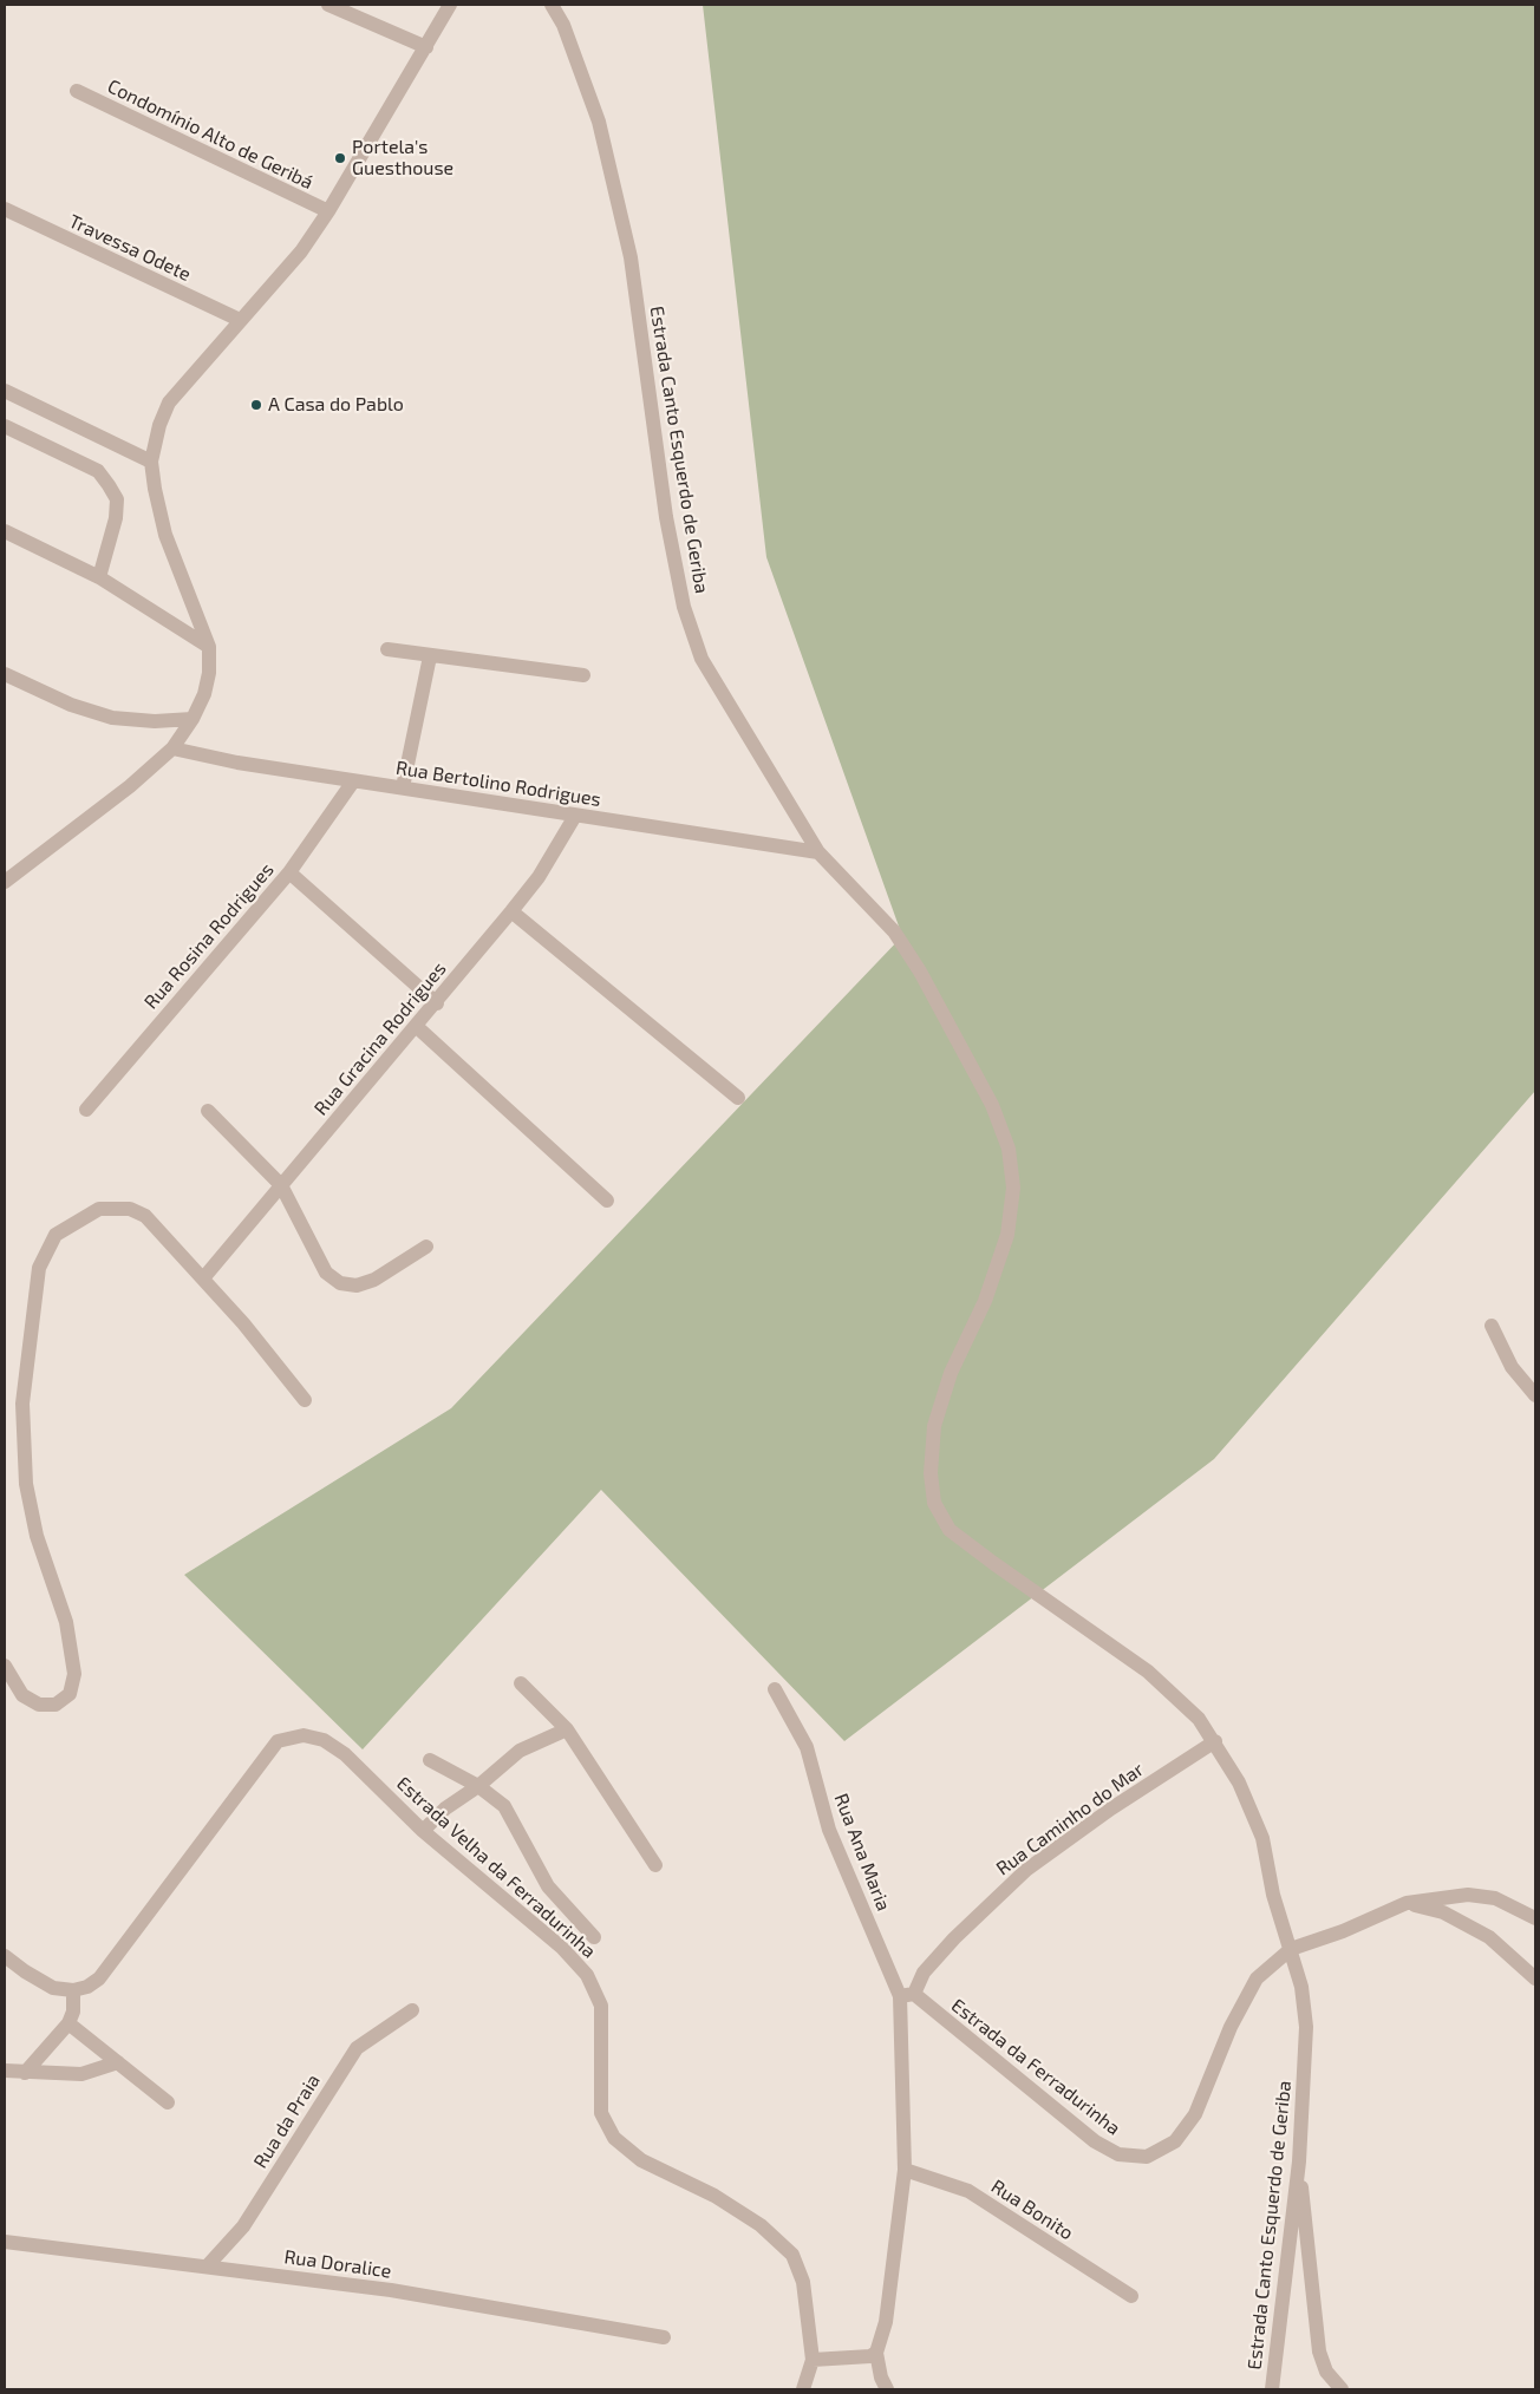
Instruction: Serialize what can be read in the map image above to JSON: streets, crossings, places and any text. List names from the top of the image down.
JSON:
{
  "streets": {
    "street": [
      "Condomínio Alto de Geribá",
      "Travessa Odete",
      "Estrada Canto Esquerdo de Geriba",
      "Rua Bertolino Rodrigues",
      "Rua Rosina Rodrigues",
      "Rua Gracina Rodrigues",
      "Rua Caminho do Mar",
      "Rua Ana Maria",
      "Estrada Velha da Ferradurinha",
      "Estrada da Ferradurinha",
      "Rua da Praia",
      "Rua Bonito",
      "Rua Doralice"
    ]
  },
  "crossings": [
    ["Estrada Canto Esquerdo de Geriba", "Rua Bertolino Rodrigues"],
    ["Estrada Canto Esquerdo de Geriba", "Rua Caminho do Mar"],
    ["Estrada Canto Esquerdo de Geriba", "Estrada da Ferradurinha"],
    ["Rua Bertolino Rodrigues", "Rua Rosina Rodrigues"],
    ["Rua Bertolino Rodrigues", "Rua Gracina Rodrigues"],
    ["Rua Caminho do Mar", "Rua Ana Maria"],
    ["Rua Caminho do Mar", "Estrada da Ferradurinha"],
    ["Rua Ana Maria", "Estrada da Ferradurinha"],
    ["Rua da Praia", "Rua Doralice"]
  ],
  "places": ["Portela's Guesthouse", "A Casa do Pablo"]
}
